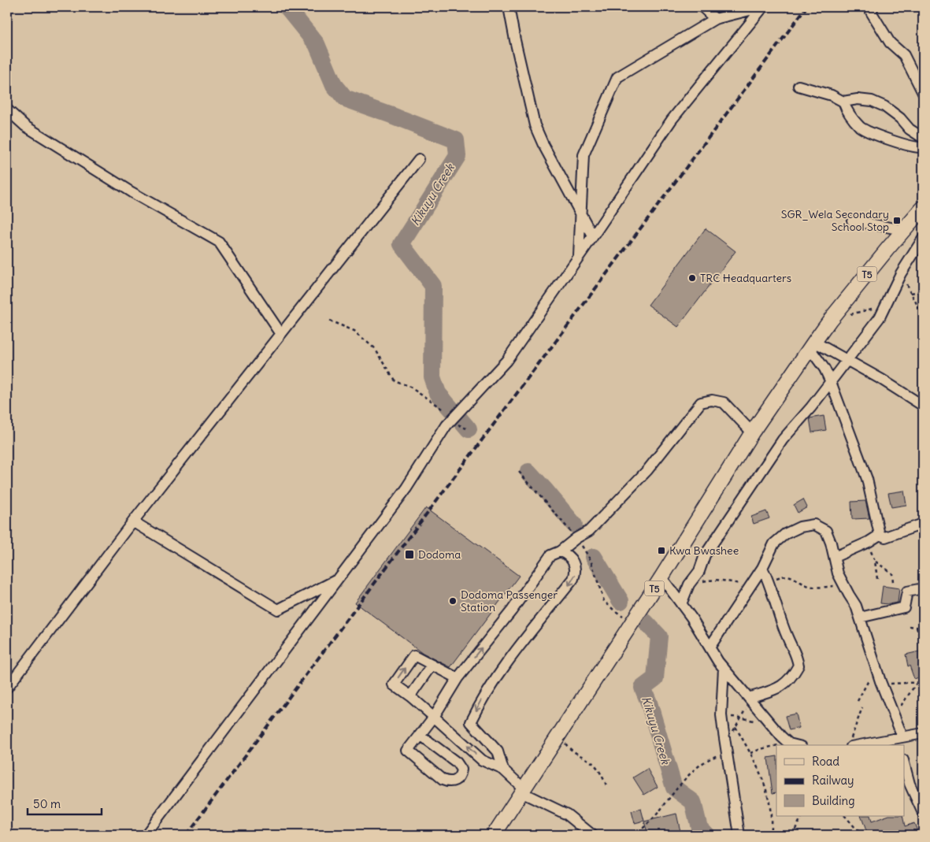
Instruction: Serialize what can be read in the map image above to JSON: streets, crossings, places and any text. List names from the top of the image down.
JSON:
{
  "streets": {
    "highway": ["T5"]
  },
  "water": ["Kikuyu Creek"],
  "places": {
    "transit": ["SGR_Wela Secondary School Stop", "Kwa Bwashee", "Dodoma"],
    "other": ["TRC Headquarters", "Dodoma Passenger Station"]
  },
  "legend": ["Road", "Railway", "Building"],
  "scale_bar": "50 m"
}
